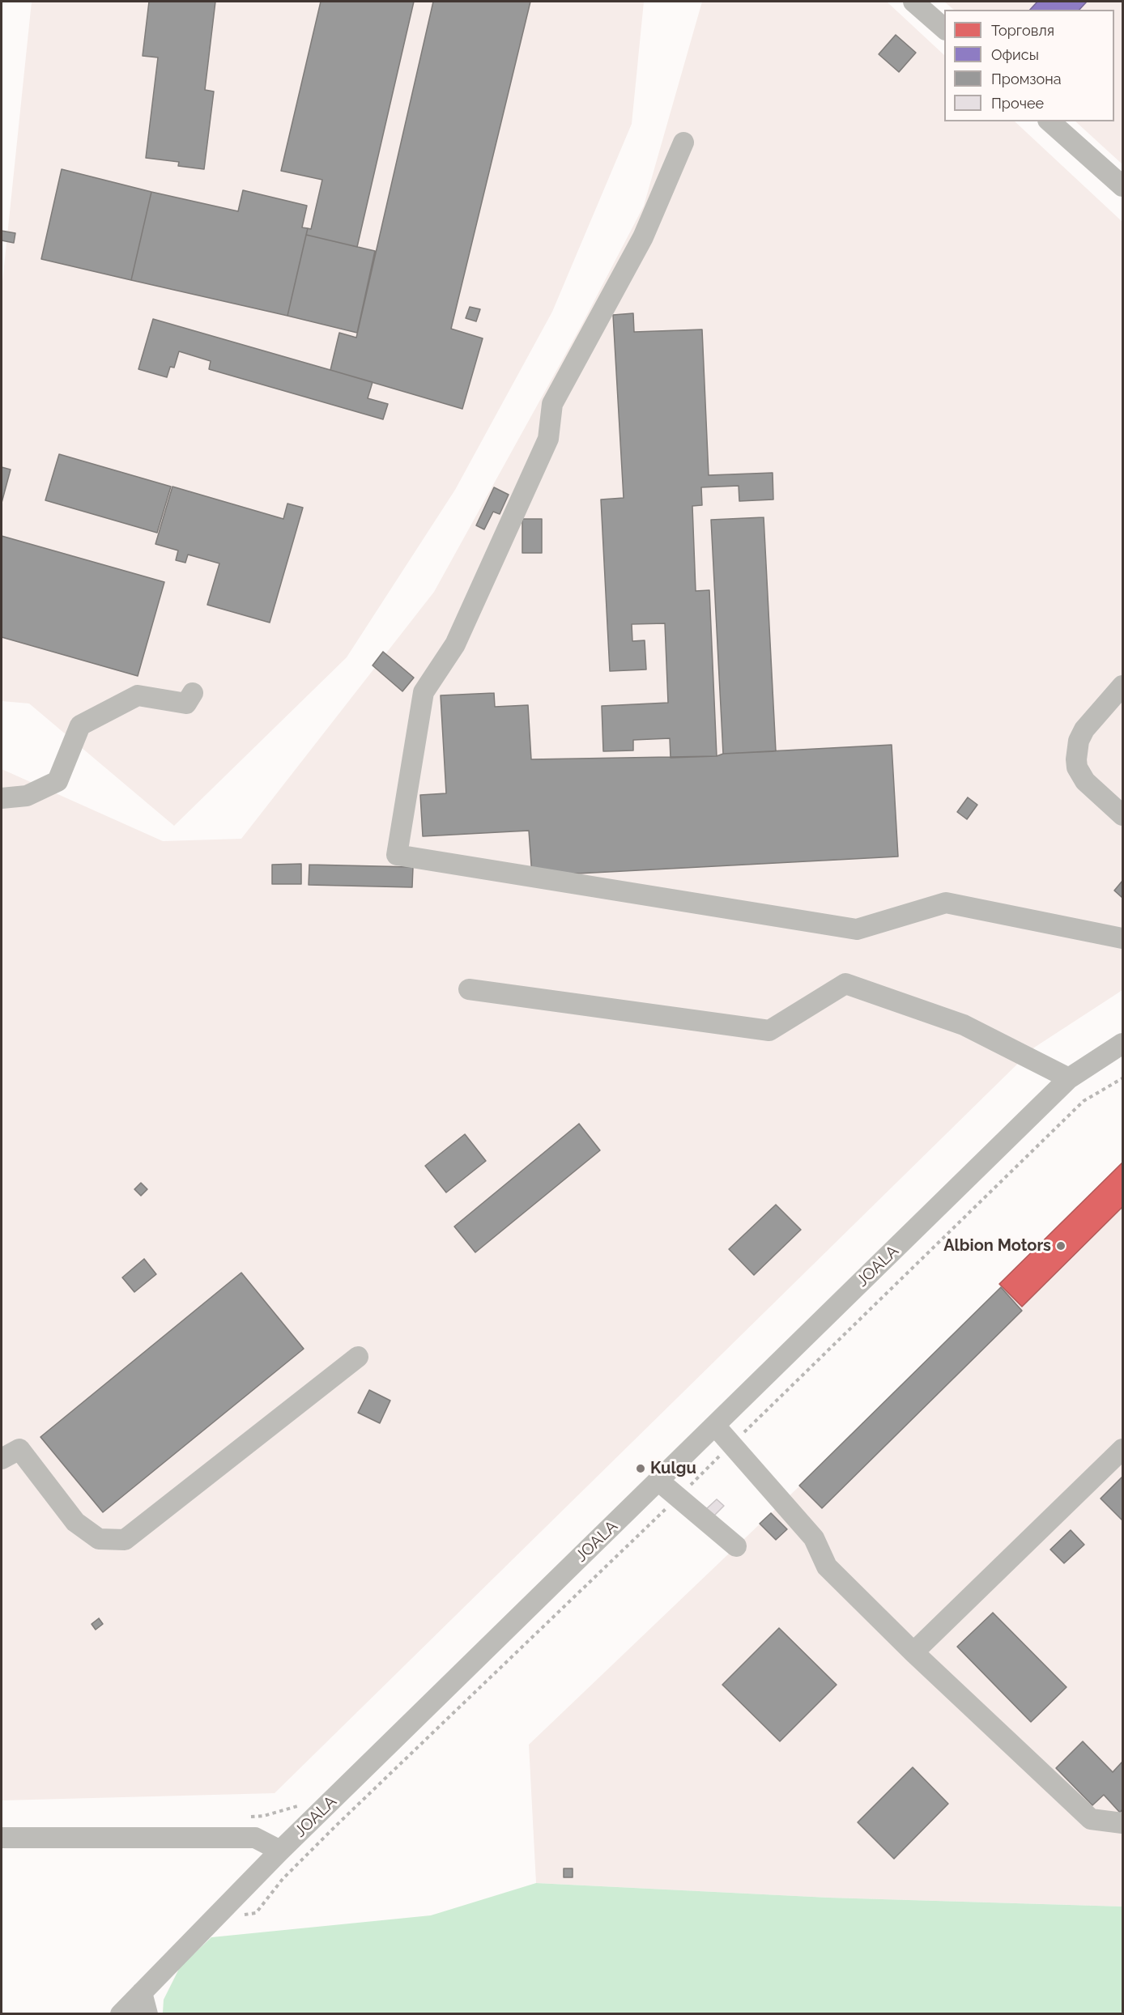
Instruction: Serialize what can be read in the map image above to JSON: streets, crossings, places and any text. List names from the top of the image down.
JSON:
{
  "streets": {
    "street": ["JOALA"]
  },
  "places": ["Albion Motors", "Kulgu"],
  "legend": [
    "Торговля",
    "Офисы",
    "Промзона",
    "Прочее"
  ]
}
